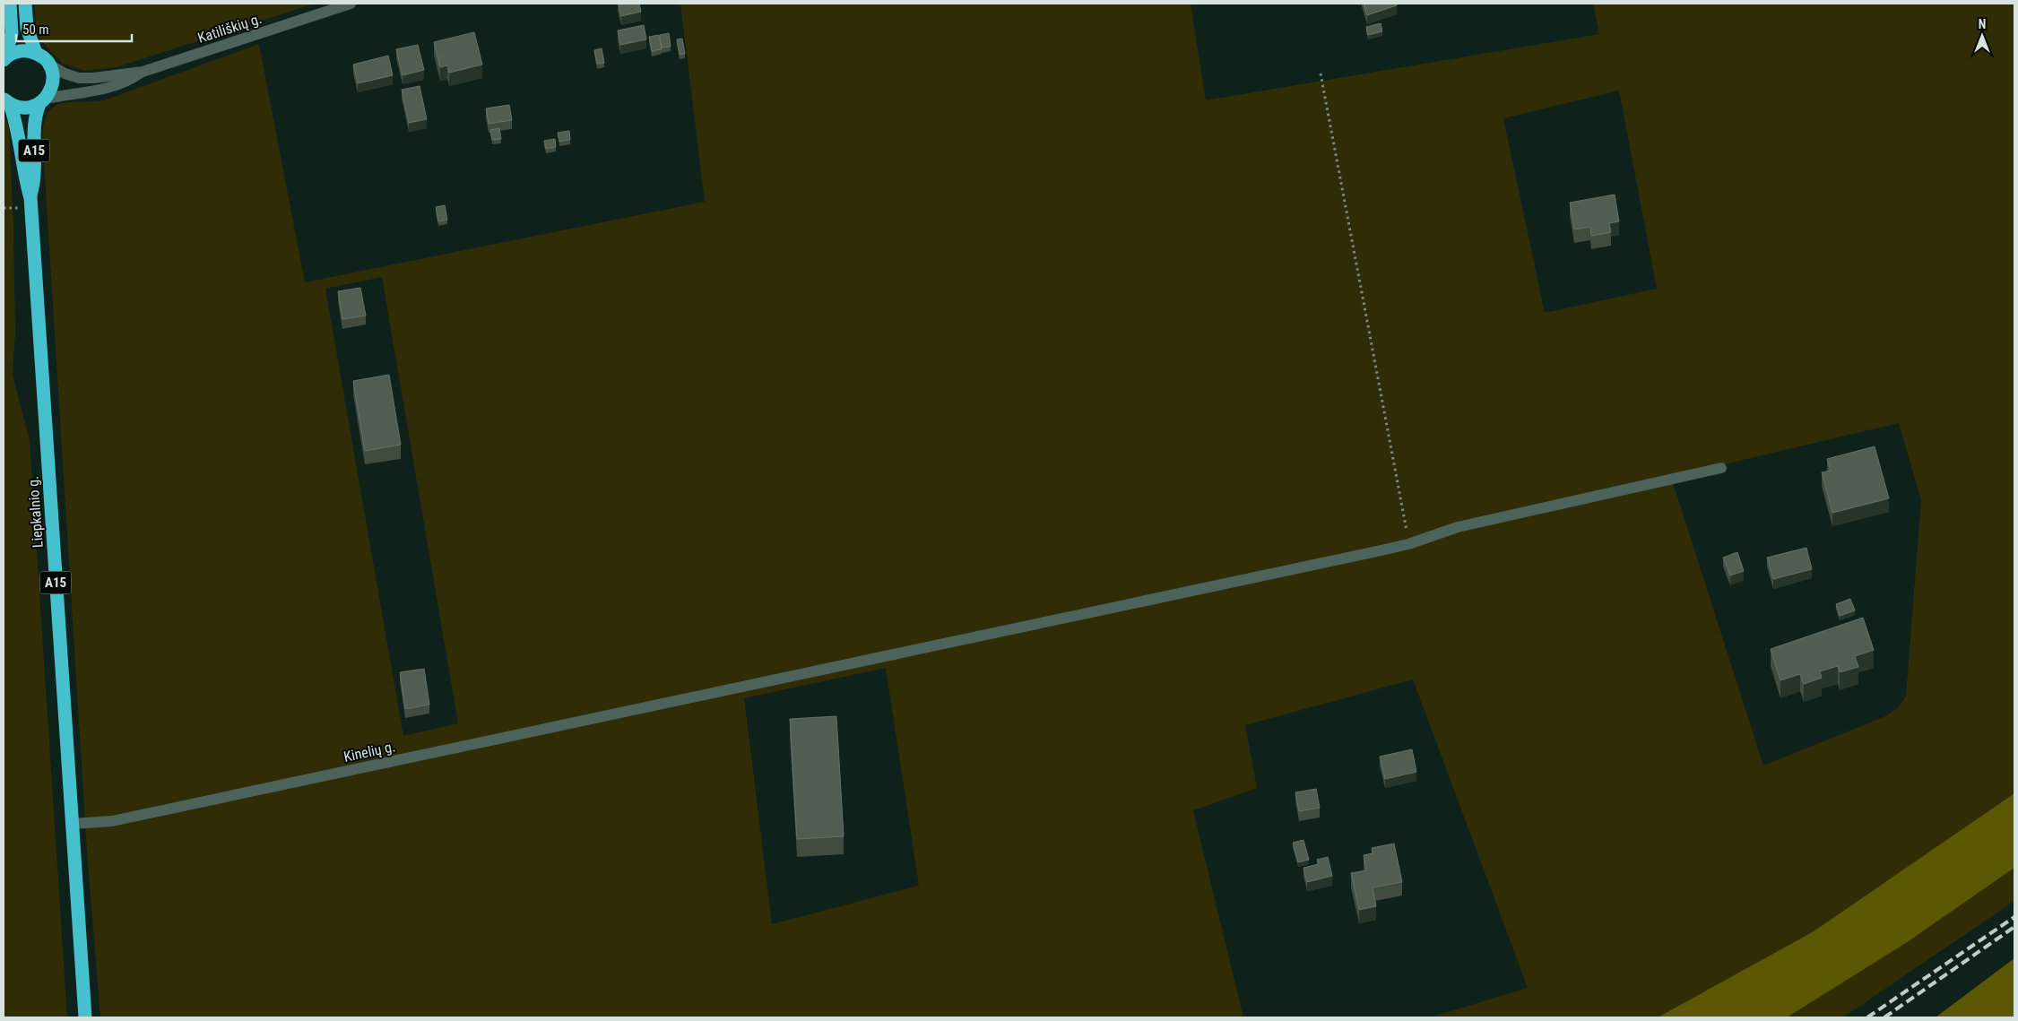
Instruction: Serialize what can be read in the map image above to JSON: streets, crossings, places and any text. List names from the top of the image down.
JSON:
{
  "streets": {
    "highway": ["A15", "Liepkalnio g."],
    "street": ["Katiliškių g.", "Kinelių g."]
  },
  "crossings": [
    ["Katiliškių g.", "Liepkalnio g."],
    ["A15", "Liepkalnio g."],
    ["A15", "Kinelių g."],
    ["Liepkalnio g.", "Kinelių g."]
  ],
  "scale_bar": "50 m",
  "north": "top"
}
